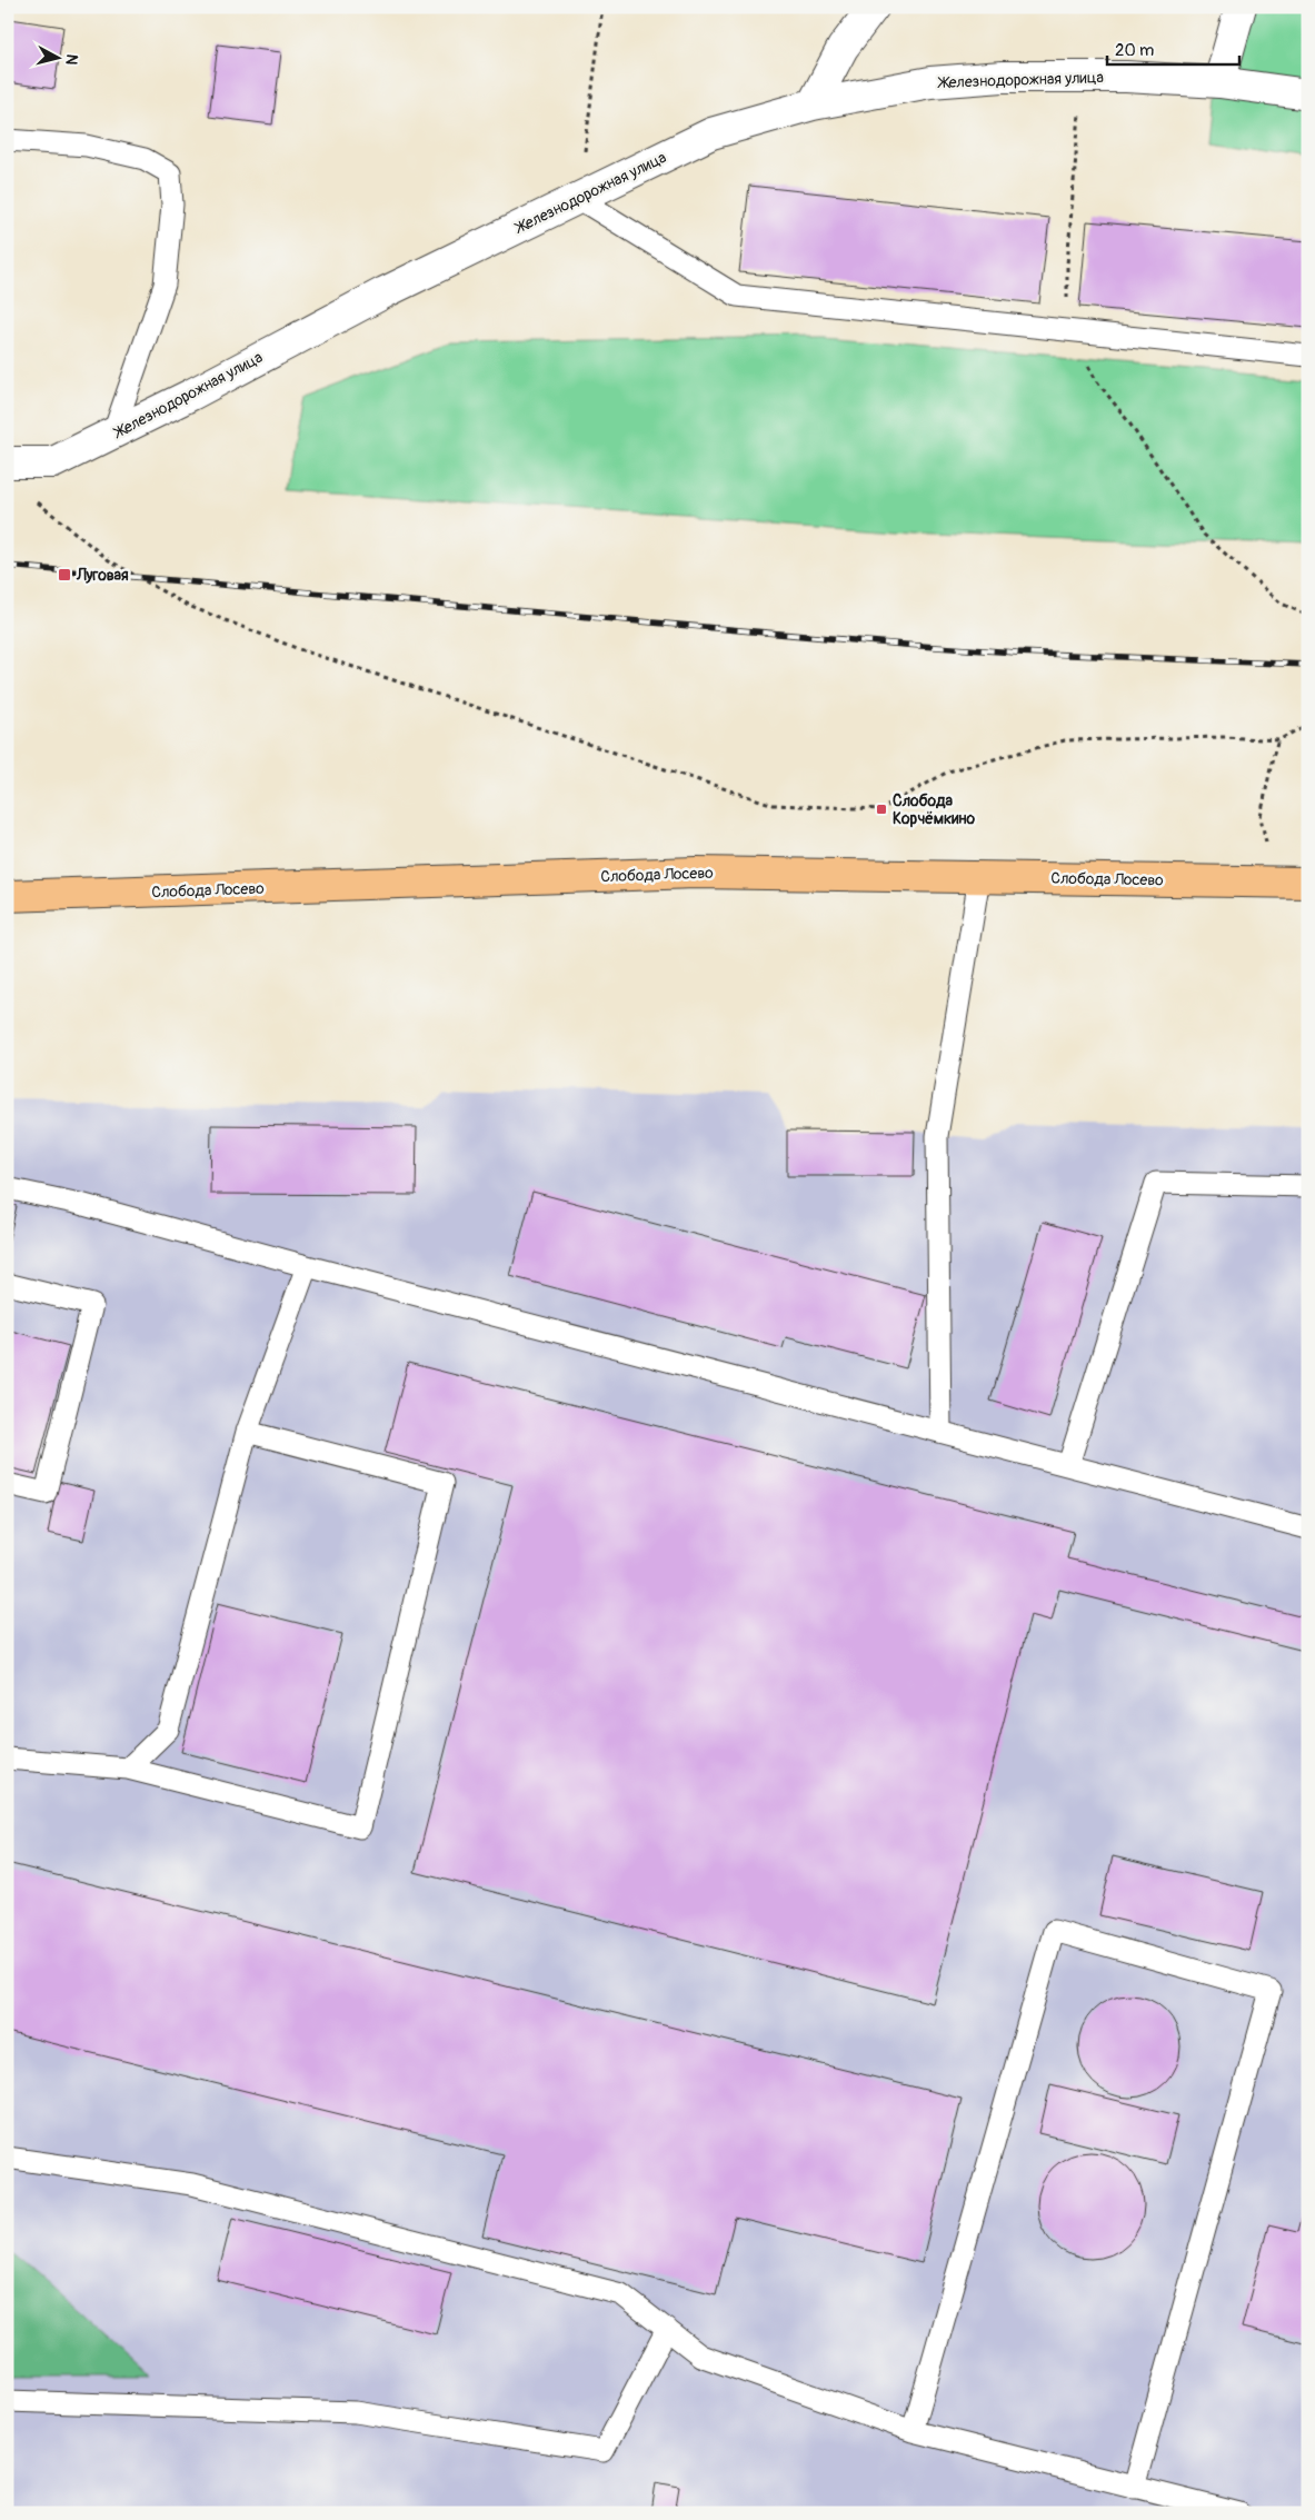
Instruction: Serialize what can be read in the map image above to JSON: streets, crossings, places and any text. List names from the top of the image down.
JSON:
{
  "streets": {
    "main road": ["Слобода Лосево"],
    "street": ["Железнодорожная улица"]
  },
  "places": {
    "transit": ["Луговая", "Слобода Корчёмкино"]
  },
  "scale_bar": "20 m",
  "north": "right"
}
